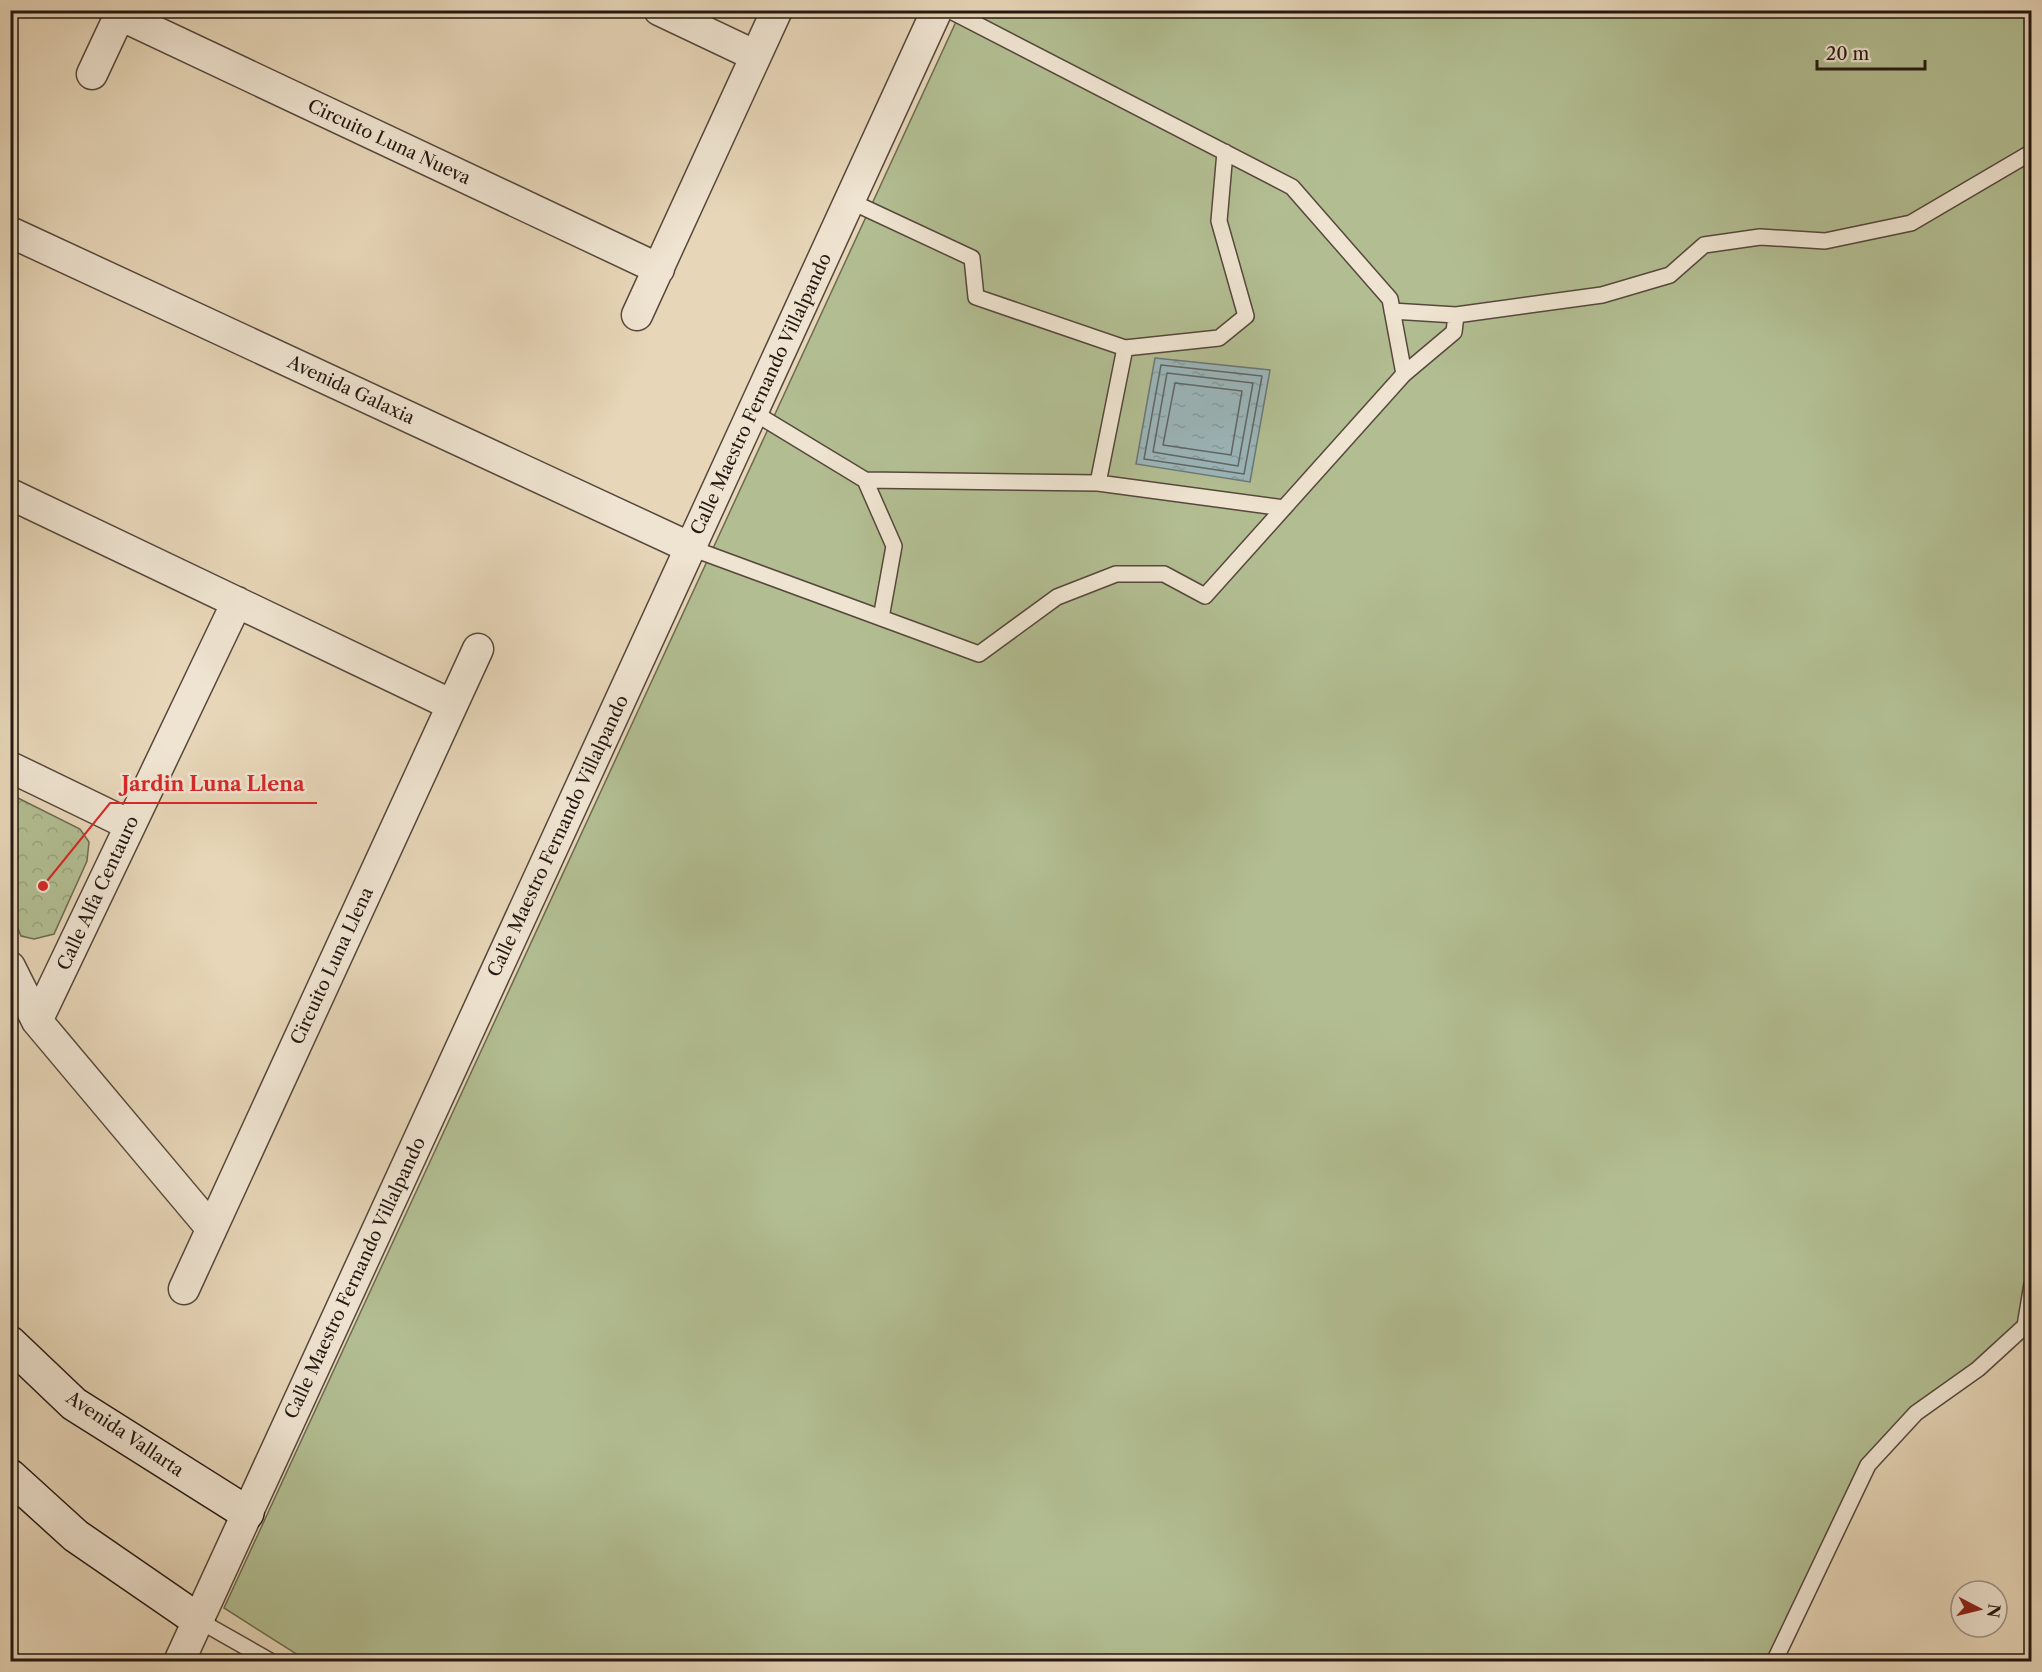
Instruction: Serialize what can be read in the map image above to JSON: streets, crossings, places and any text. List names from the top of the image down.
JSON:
{
  "streets": {
    "street": [
      "Circuito Luna Nueva",
      "Avenida Galaxia",
      "Calle Maestro Fernando Villalpando",
      "Calle Alfa Centauro",
      "Circuito Luna Llena",
      "Avenida Vallarta"
    ]
  },
  "crossings": [
    ["Avenida Galaxia", "Calle Maestro Fernando Villalpando"],
    ["Calle Maestro Fernando Villalpando", "Avenida Vallarta"]
  ],
  "places": ["Jardin Luna Llena"],
  "scale_bar": "20 m",
  "north": "right"
}
